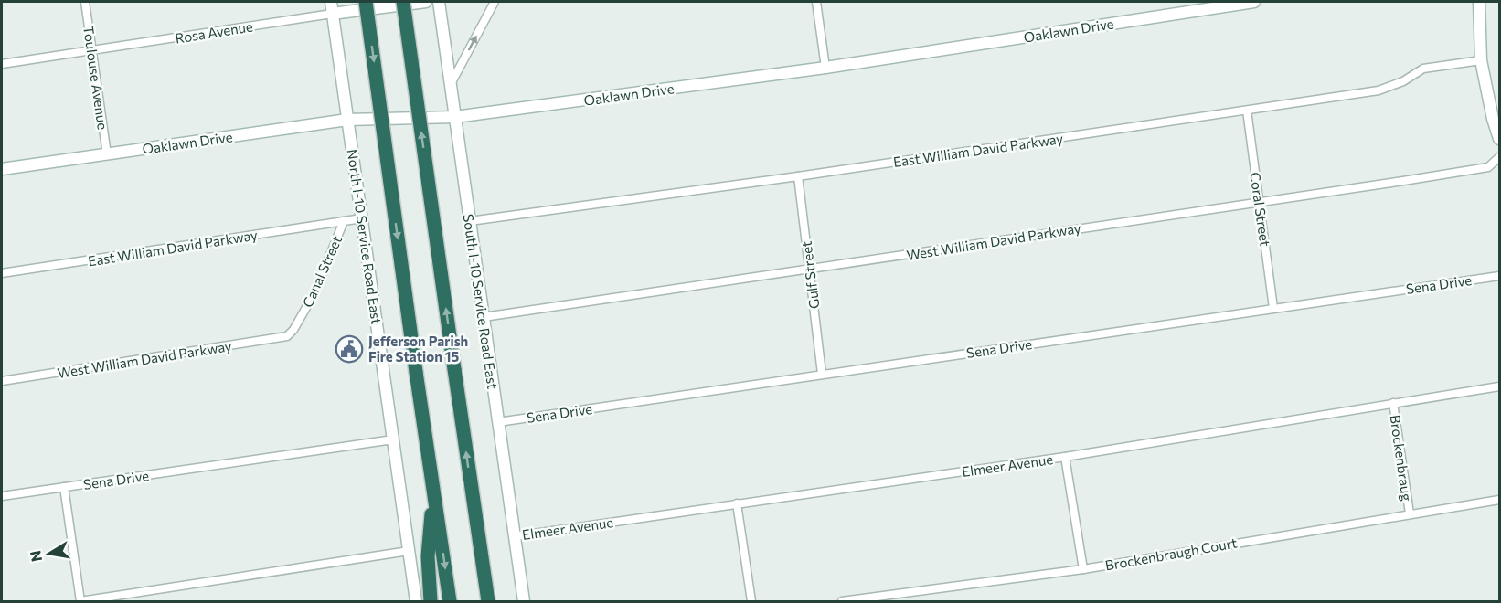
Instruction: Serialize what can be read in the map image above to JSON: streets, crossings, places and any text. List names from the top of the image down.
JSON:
{
  "streets": {
    "street": [
      "Oaklawn Drive",
      "Rosa Avenue",
      "Toulouse Avenue",
      "East William David Parkway",
      "Coral Street",
      "North I-10 Service Road East",
      "West William David Parkway",
      "Canal Street",
      "Gulf Street",
      "Sena Drive",
      "South I-10 Service Road East",
      "Brockenbraug",
      "Elmeer Avenue",
      "Brockenbraugh Court"
    ]
  },
  "crossings": [
    ["Oaklawn Drive", "Toulouse Avenue"],
    ["Oaklawn Drive", "North I-10 Service Road East"],
    ["Oaklawn Drive", "South I-10 Service Road East"],
    ["Rosa Avenue", "Toulouse Avenue"],
    ["Rosa Avenue", "North I-10 Service Road East"],
    ["East William David Parkway", "Coral Street"],
    ["East William David Parkway", "Canal Street"],
    ["East William David Parkway", "Gulf Street"],
    ["East William David Parkway", "South I-10 Service Road East"],
    ["Coral Street", "West William David Parkway"],
    ["Coral Street", "Sena Drive"],
    ["North I-10 Service Road East", "Canal Street"],
    ["North I-10 Service Road East", "Sena Drive"],
    ["West William David Parkway", "Canal Street"],
    ["West William David Parkway", "Gulf Street"],
    ["West William David Parkway", "South I-10 Service Road East"],
    ["Gulf Street", "Sena Drive"],
    ["Sena Drive", "South I-10 Service Road East"],
    ["South I-10 Service Road East", "Elmeer Avenue"],
    ["Brockenbraug", "Elmeer Avenue"],
    ["Brockenbraug", "Brockenbraugh Court"]
  ],
  "places": {
    "public building": ["Jefferson Parish Fire Station 15"]
  },
  "north": "left"
}
